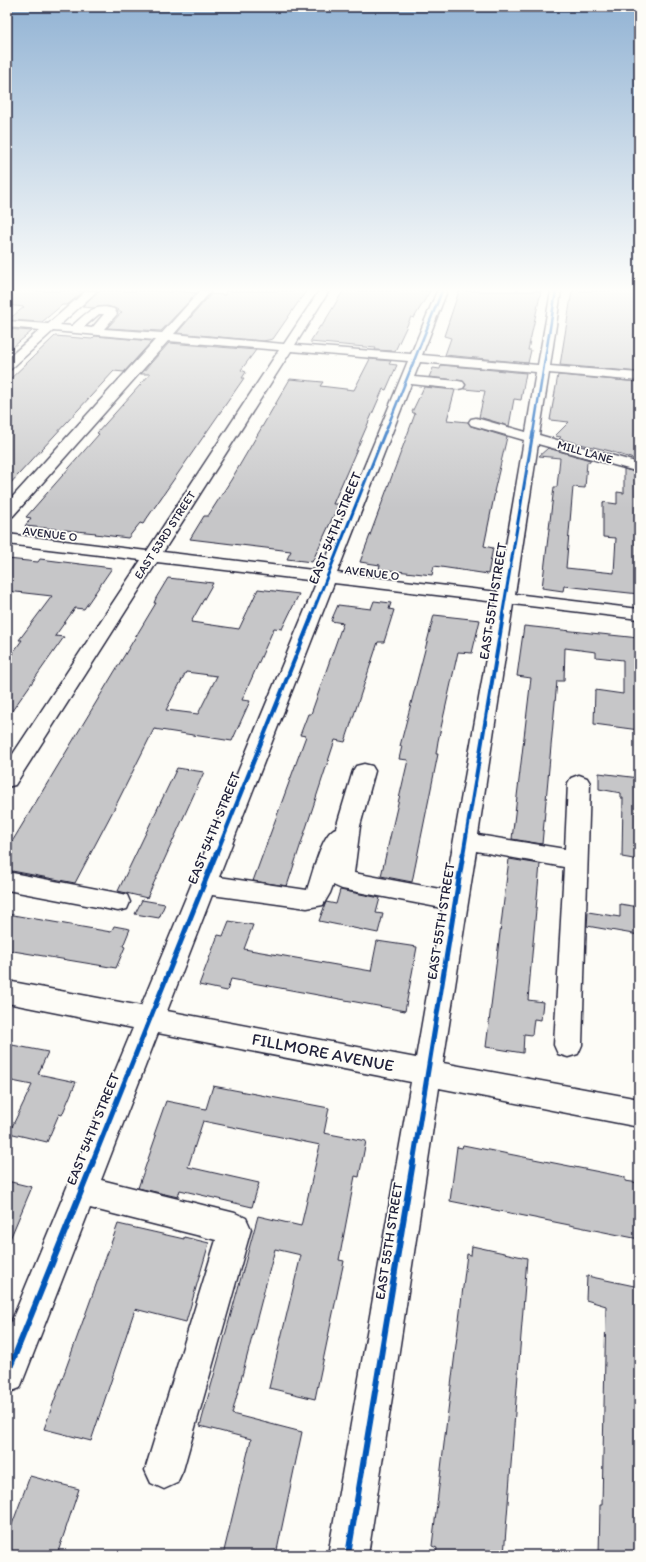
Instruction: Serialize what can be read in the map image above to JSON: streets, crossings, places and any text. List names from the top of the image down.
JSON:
{
  "streets": {
    "street": [
      "MILL LANE",
      "EAST 54TH STREET",
      "AVENUE O",
      "EAST 53RD STREET",
      "EAST 55TH STREET",
      "FILLMORE AVENUE"
    ]
  },
  "crossings": [
    ["MILL LANE", "EAST 55TH STREET"],
    ["EAST 54TH STREET", "AVENUE O"],
    ["EAST 54TH STREET", "FILLMORE AVENUE"],
    ["AVENUE O", "EAST 53RD STREET"],
    ["AVENUE O", "EAST 55TH STREET"],
    ["EAST 55TH STREET", "FILLMORE AVENUE"]
  ]
}
